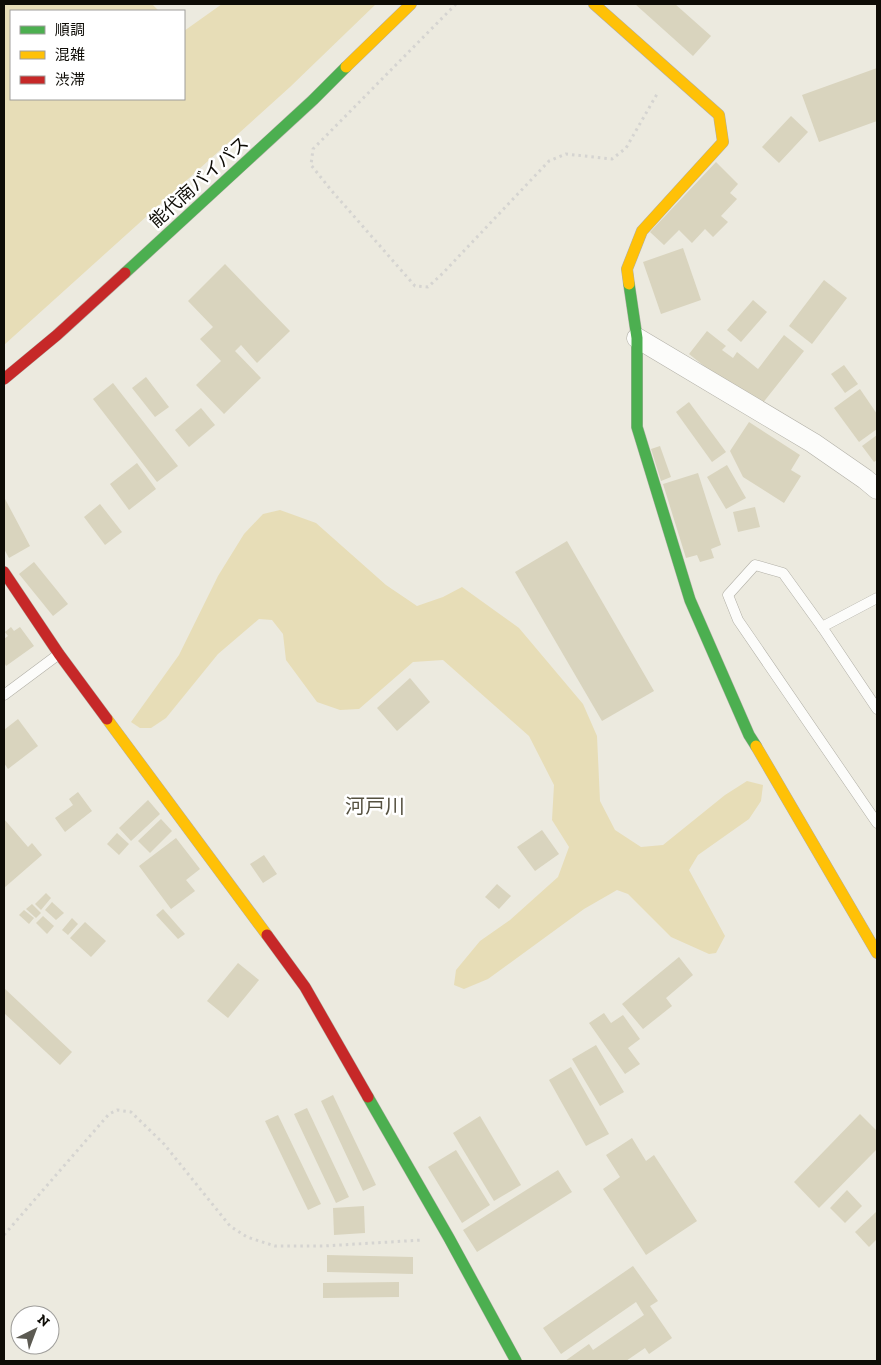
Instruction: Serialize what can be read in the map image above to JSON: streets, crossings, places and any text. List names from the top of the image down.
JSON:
{
  "streets": {
    "main road": ["能代南バイパス"]
  },
  "districts": ["河戸川"],
  "legend": ["順調", "混雑", "渋滞"],
  "north": "top right"
}
